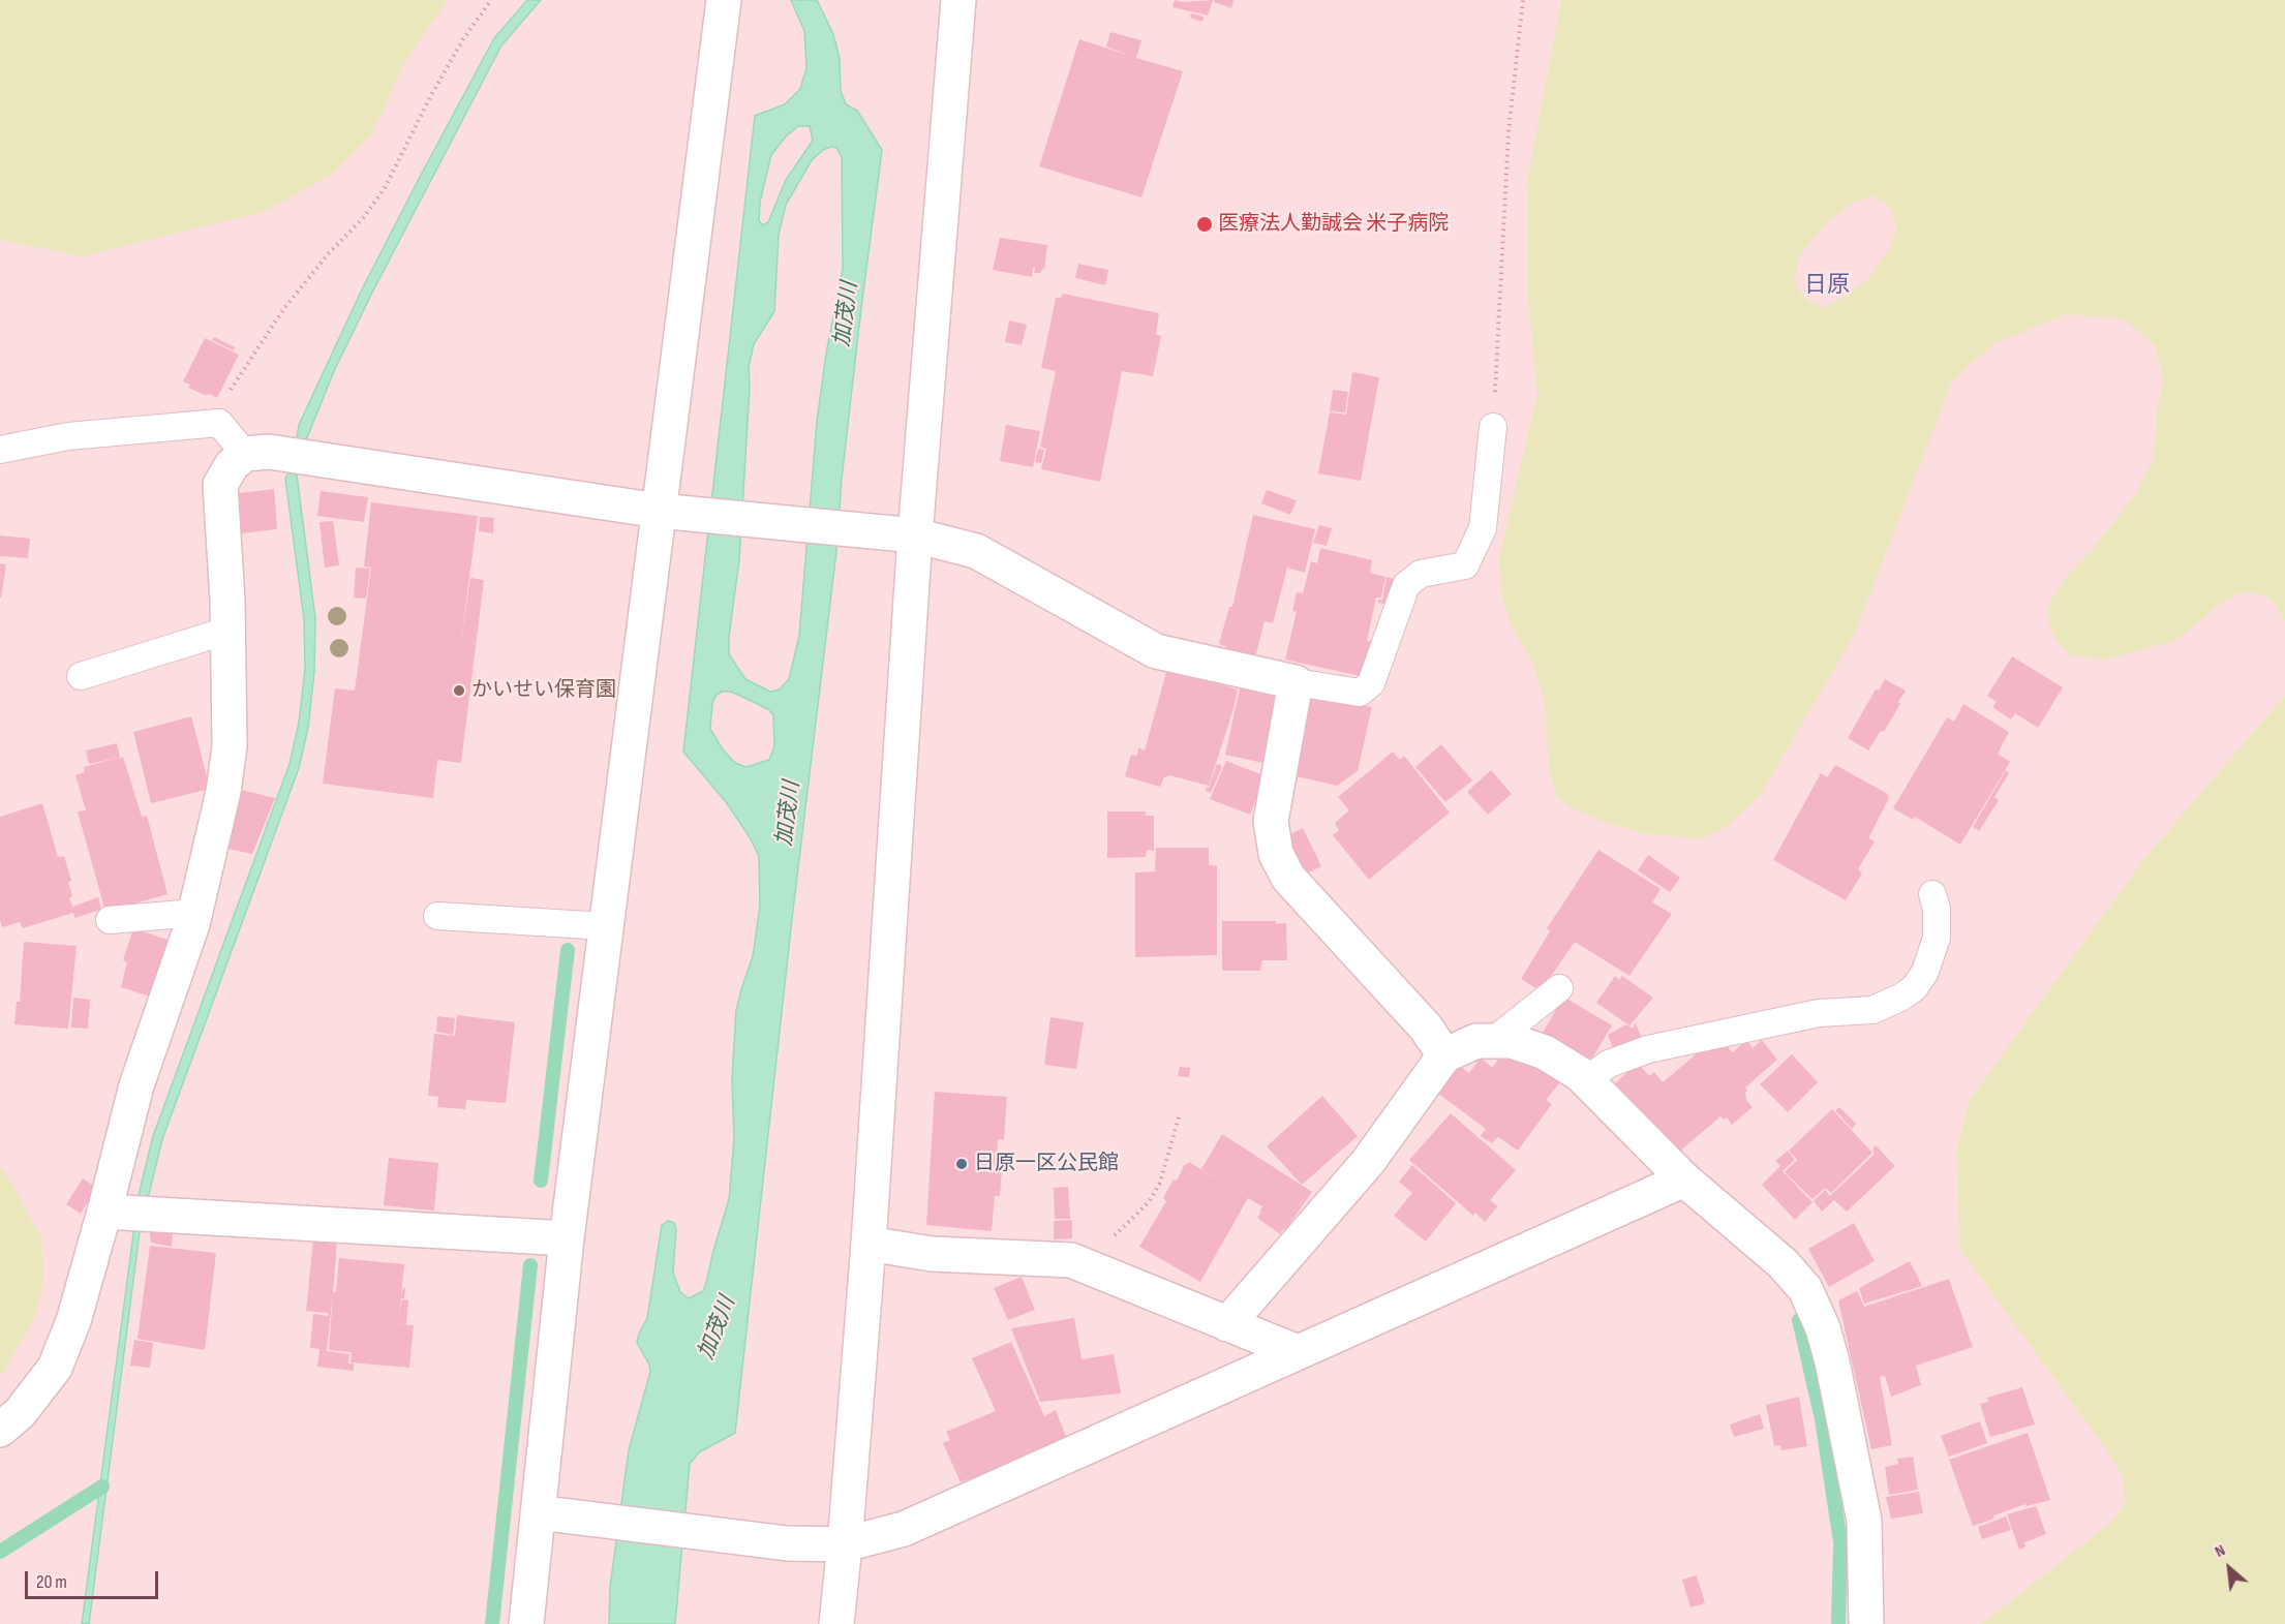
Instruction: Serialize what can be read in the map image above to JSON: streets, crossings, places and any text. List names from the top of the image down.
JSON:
{
  "districts": ["日原"],
  "water": ["加茂川"],
  "places": ["医療法人勤誠会 米子病院", "かいせい保育園", "日原一区公民館"],
  "scale_bar": "20 m",
  "north": "top left"
}
